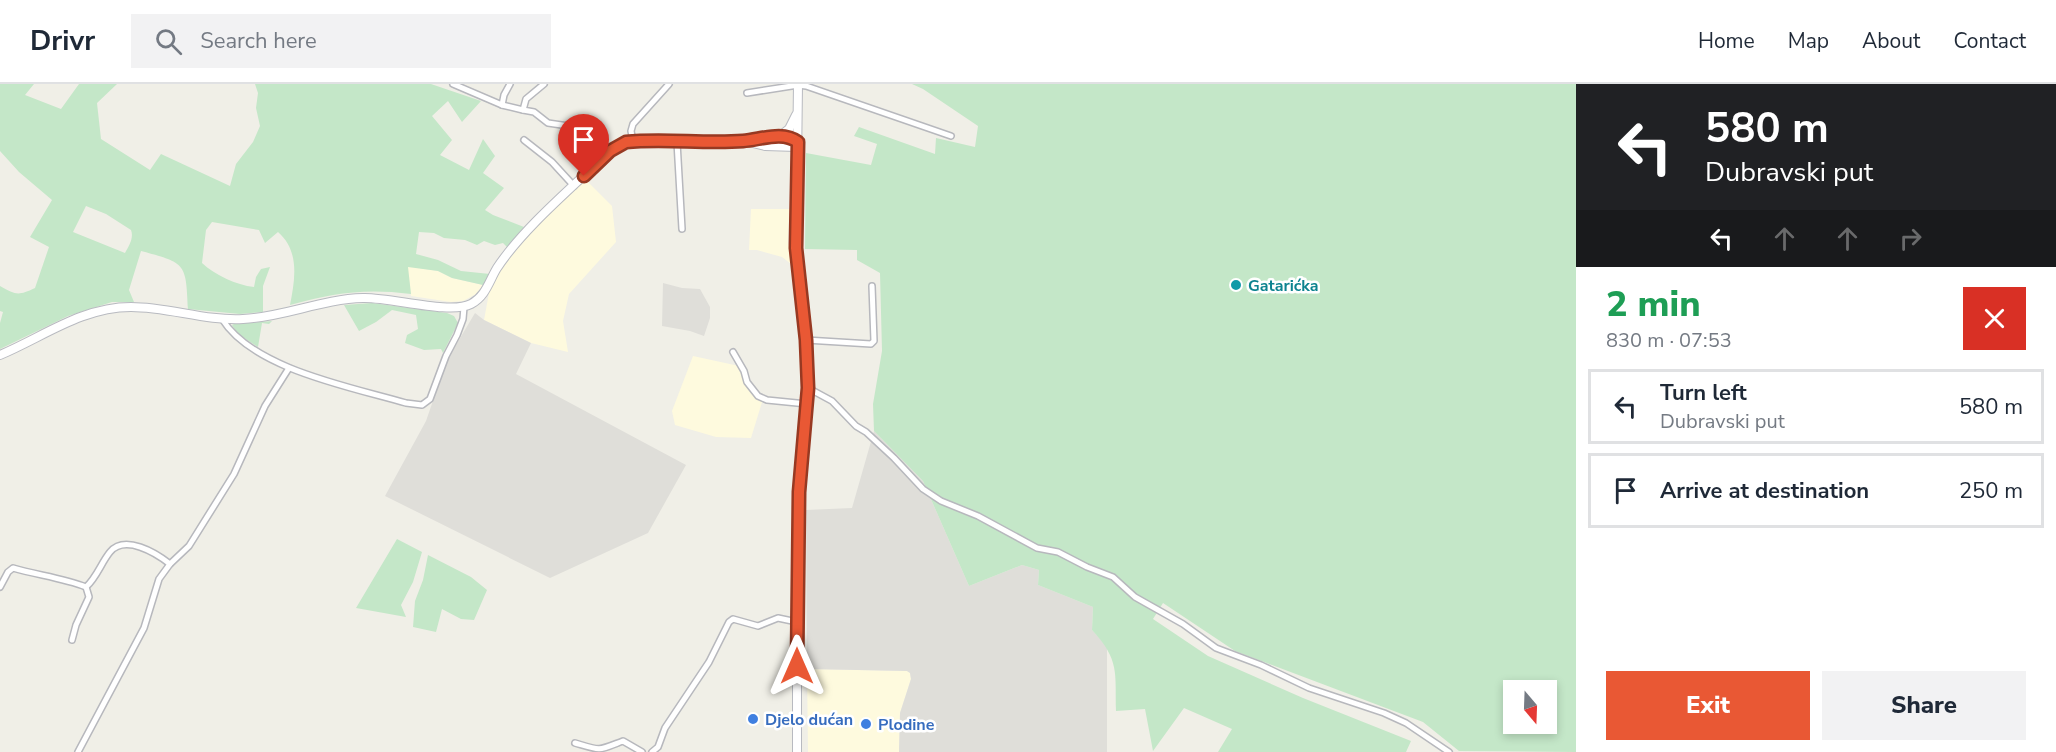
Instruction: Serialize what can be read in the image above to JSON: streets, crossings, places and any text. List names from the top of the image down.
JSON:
{
  "places": ["Gatarićka", "Djelo dućan", "Plodine"],
  "north": "bottom",
  "page": {
    "header": "Drivr",
    "search": "Search here",
    "nav": [
      "Home",
      "Map",
      "About",
      "Contact"
    ],
    "turn": ["580 m", "Dubravski put"],
    "heading": ["2 min", "830 m · 07:53"],
    "list": [
      {
        "name": "Turn left",
        "note": "Dubravski put",
        "value": "580 m"
      },
      {
        "name": "Arrive at destination",
        "value": "250 m"
      }
    ],
    "buttons": ["Exit", "Share"]
  }
}
